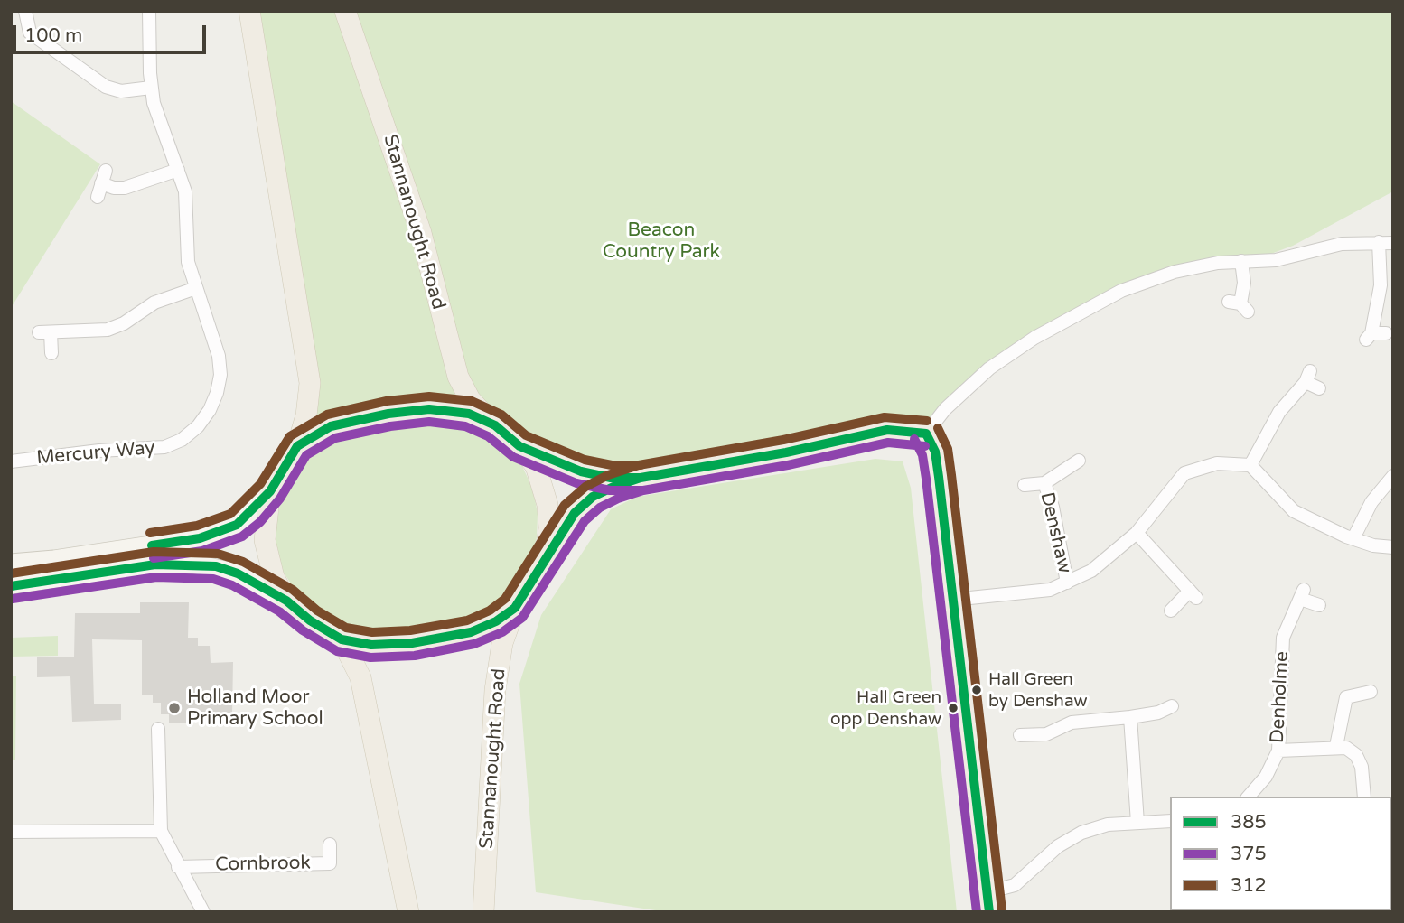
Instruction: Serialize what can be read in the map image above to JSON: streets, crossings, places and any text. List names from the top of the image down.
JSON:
{
  "streets": {
    "main road": ["Stannanought Road"],
    "street": [
      "Mercury Way",
      "Denshaw",
      "Denholme",
      "Cornbrook"
    ]
  },
  "parks": ["Beacon Country Park"],
  "places": ["Hall Green by Denshaw", "Holland Moor Primary School", "Hall Green opp Denshaw"],
  "lines": ["transit line 312", "transit line 385", "transit line 375"],
  "legend": ["385", "375", "312"],
  "scale_bar": "100 m"
}
